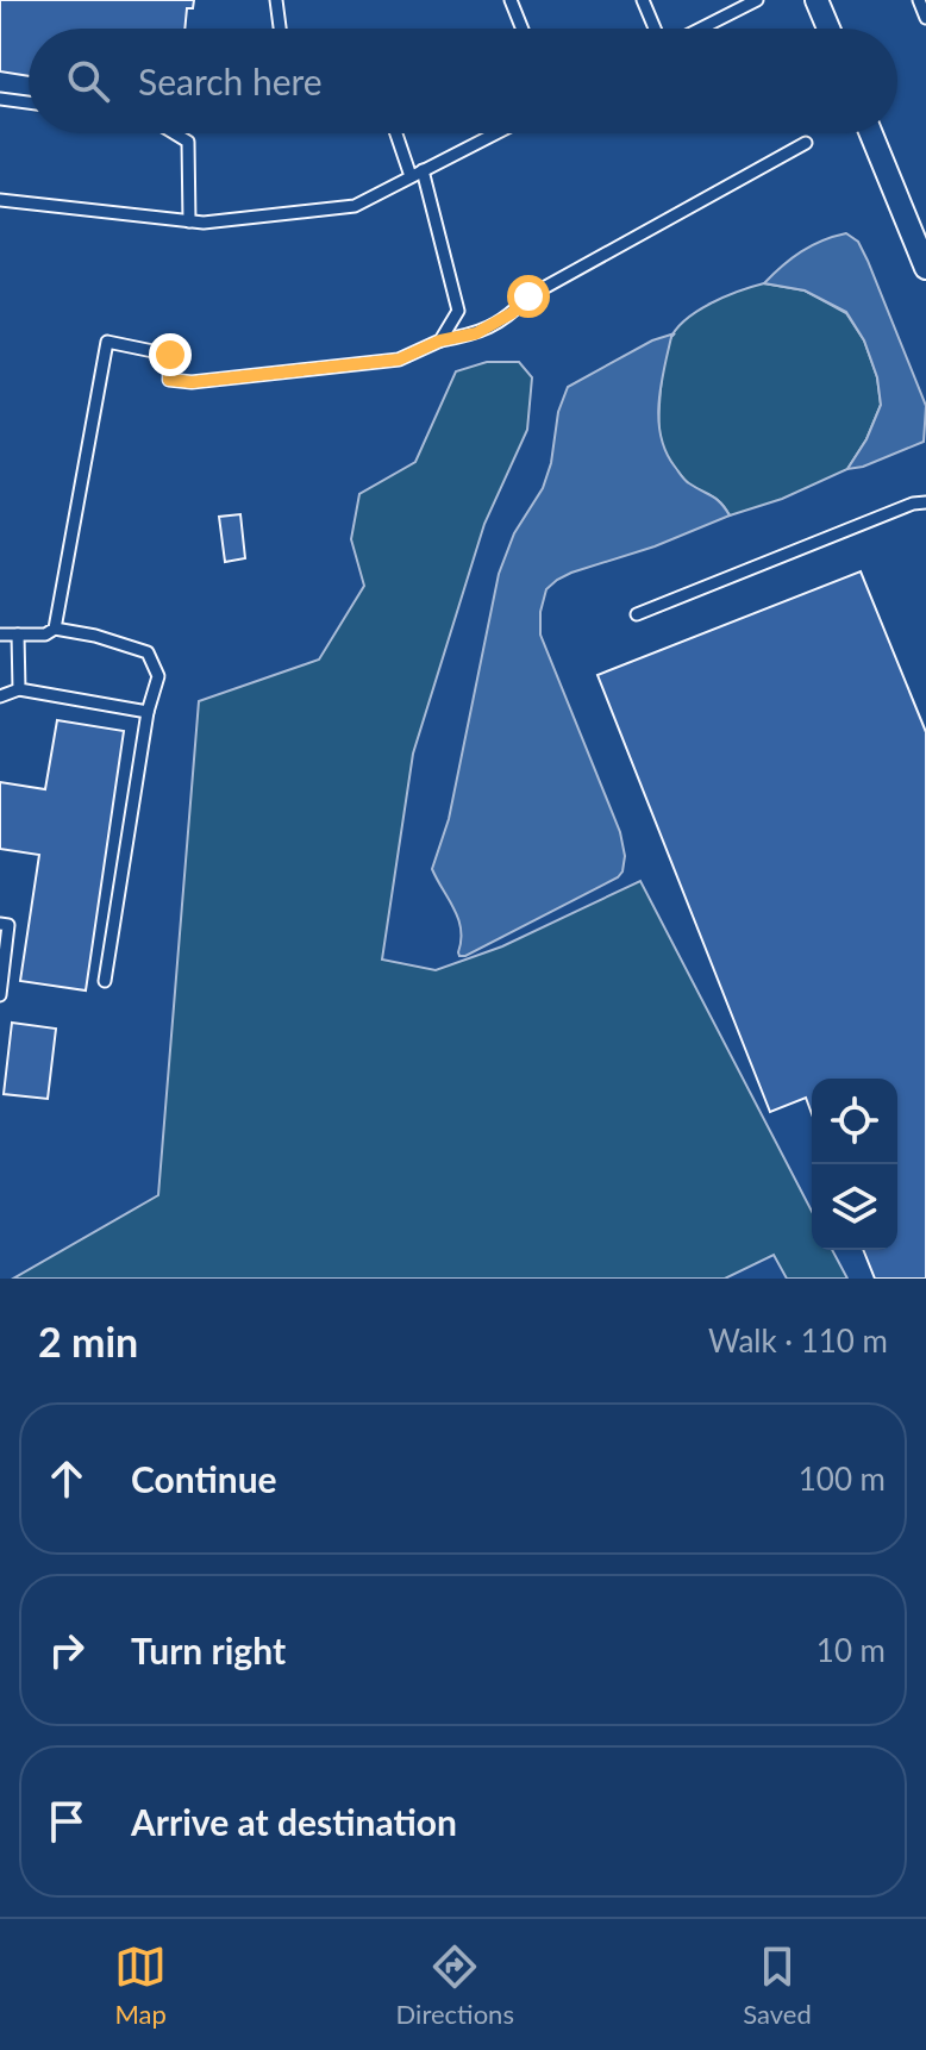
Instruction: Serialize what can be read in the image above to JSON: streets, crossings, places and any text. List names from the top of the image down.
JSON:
{
  "page": {
    "search": "Search here",
    "heading": ["2 min", "Walk · 110 m"],
    "list": [
      ["Continue", "100 m"],
      ["Turn right", "10 m"],
      "Arrive at destination"
    ],
    "nav": ["Map", "Directions", "Saved"]
  }
}
